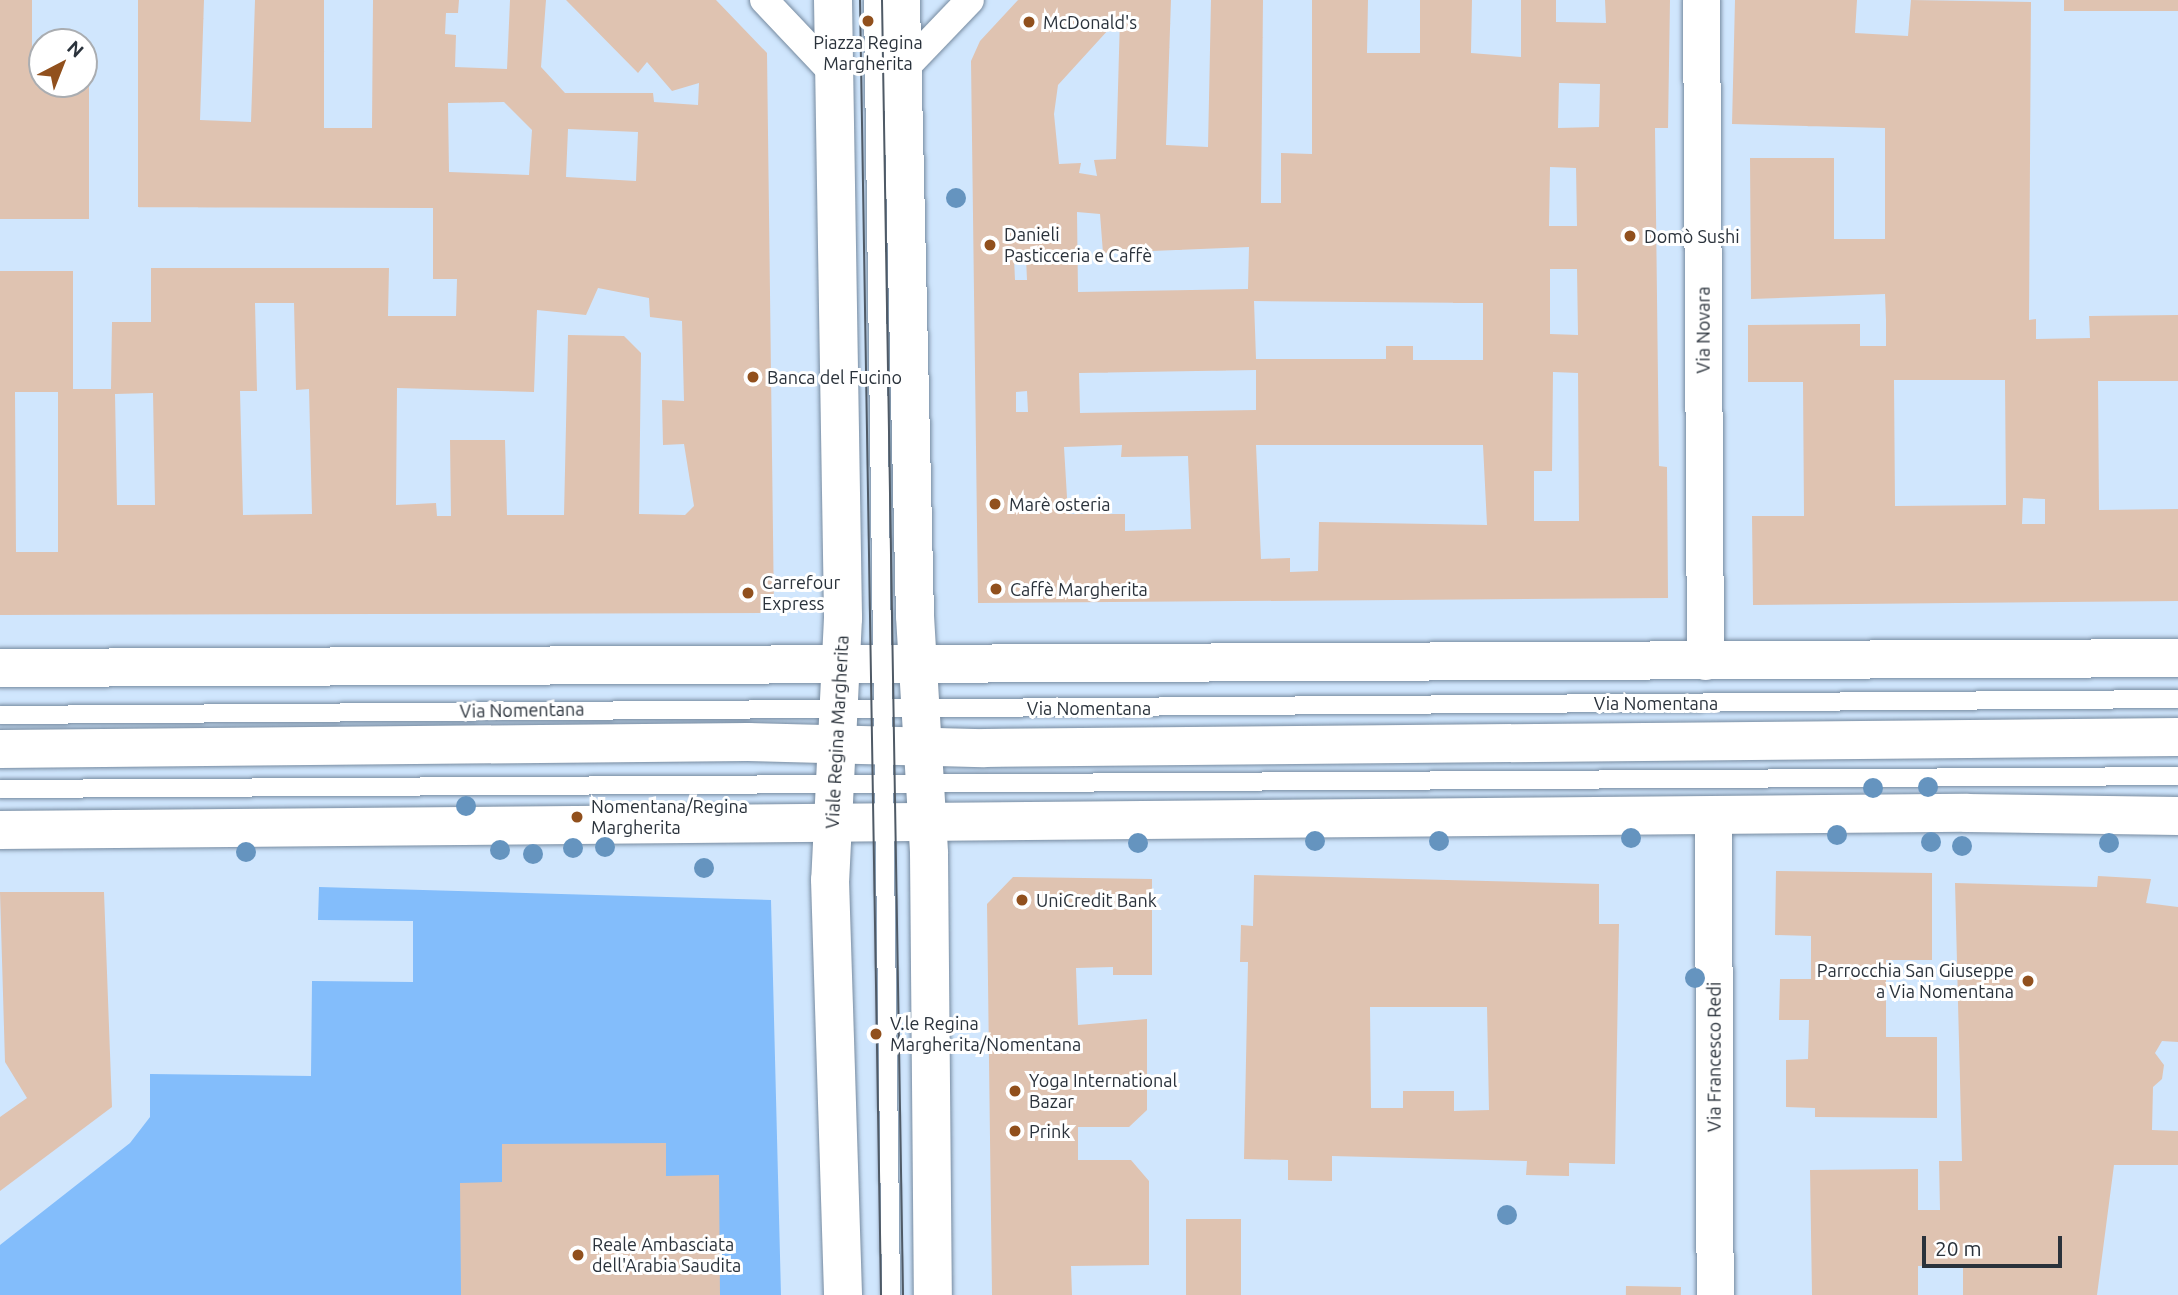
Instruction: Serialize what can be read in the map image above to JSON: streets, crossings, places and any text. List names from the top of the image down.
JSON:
{
  "streets": {
    "main road": ["Via Nomentana", "Viale Regina Margherita"],
    "street": ["Via Novara", "Via Francesco Redi"]
  },
  "crossings": [
    ["Via Nomentana", "Viale Regina Margherita"]
  ],
  "places": [
    "Piazza Regina Margherita",
    "McDonald's",
    "Domò Sushi",
    "Danieli Pasticceria e Caffè",
    "Banca del Fucino",
    "Marè osteria",
    "Caffè Margherita",
    "Carrefour Express",
    "Nomentana/Regina Margherita",
    "UniCredit Bank",
    "Parrocchia San Giuseppe a Via Nomentana",
    "V.le Regina Margherita/Nomentana",
    "Yoga International Bazar",
    "Prink",
    "Reale Ambasciata dell'Arabia Saudita"
  ],
  "scale_bar": "20 m",
  "north": "top right"
}
